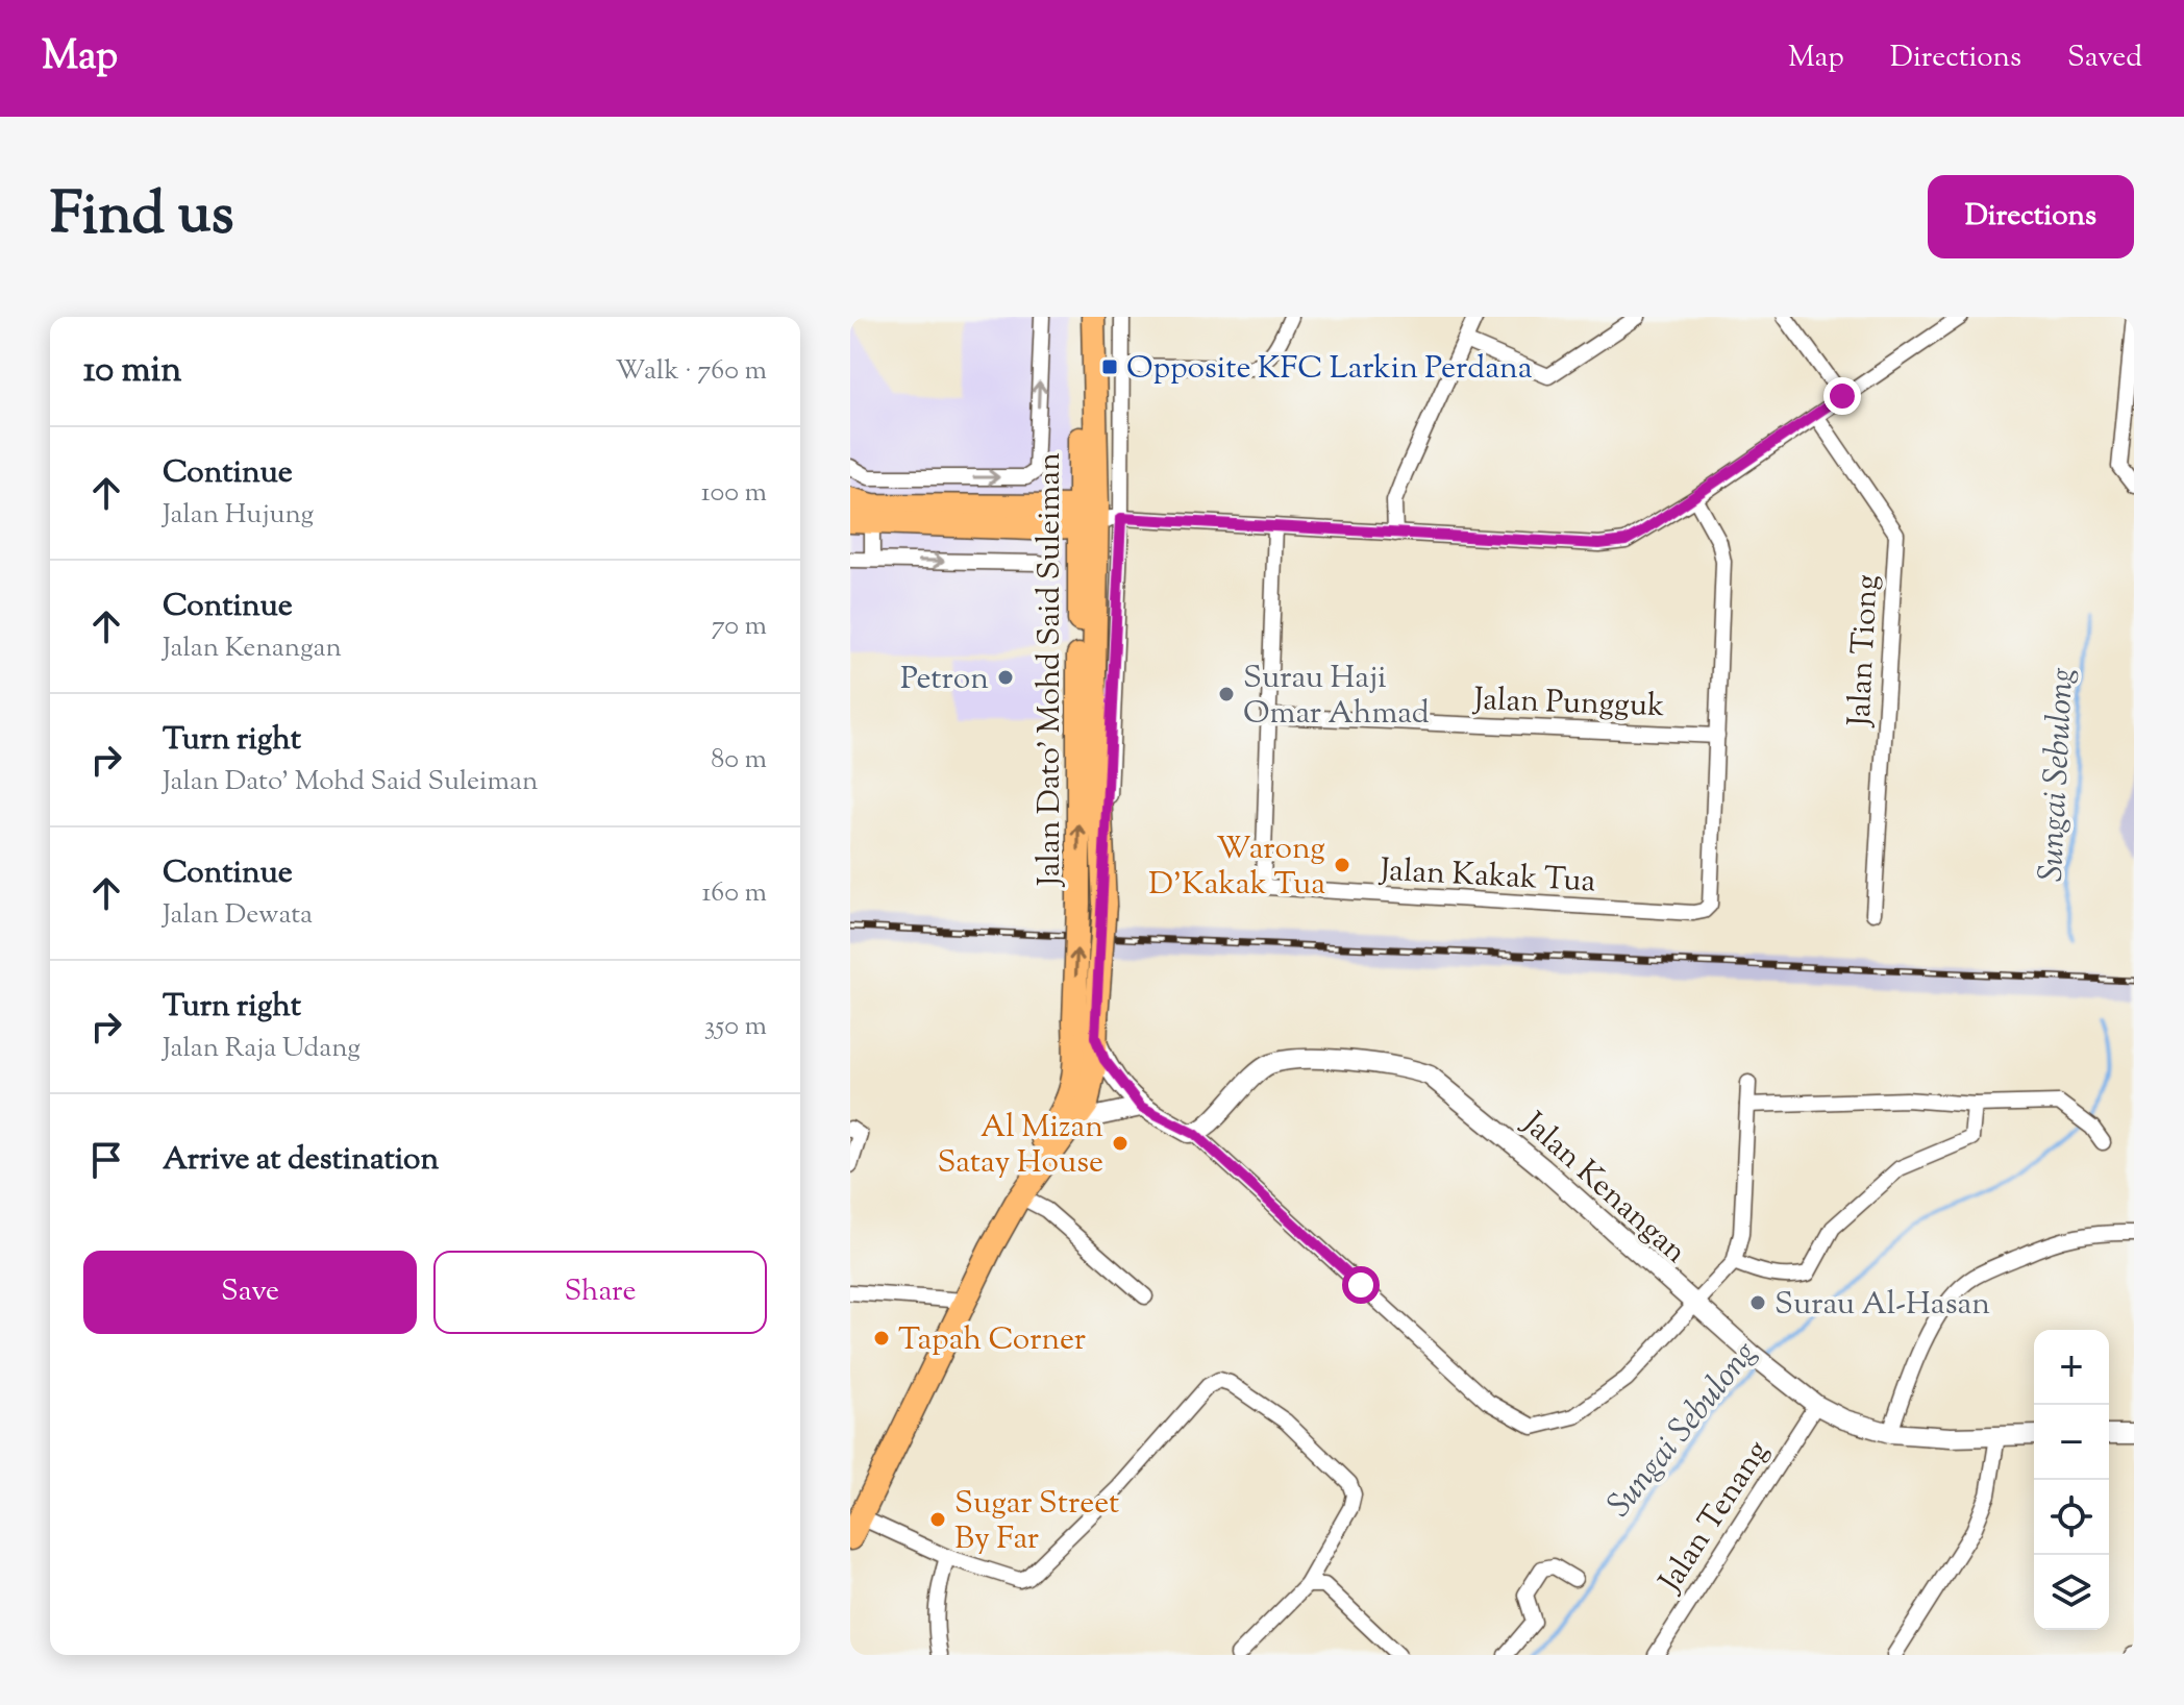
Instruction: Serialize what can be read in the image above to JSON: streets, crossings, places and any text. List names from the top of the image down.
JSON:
{
  "streets": {
    "main road": ["Jalan Dato' Mohd Said Suleiman"],
    "street": [
      "Jalan Tiong",
      "Jalan Pungguk",
      "Jalan Kakak Tua",
      "Jalan Kenangan",
      "Jalan Tenang"
    ]
  },
  "crossings": [
    ["Jalan Pungguk", "Jalan Kakak Tua"],
    ["Jalan Kenangan", "Jalan Tenang"]
  ],
  "water": ["Sungai Sebulong"],
  "places": {
    "transit": ["Opposite KFC Larkin Perdana"],
    "other": [
      "Petron",
      "Surau Haji Omar Ahmad",
      "Warong D’Kakak Tua",
      "Al Mizan Satay House",
      "Surau Al-Hasan",
      "Tapah Corner",
      "Sugar Street By Far"
    ]
  },
  "page": {
    "header": "Map",
    "nav": ["Map", "Directions", "Saved"],
    "title": "Find us",
    "buttons": [
      "Directions",
      ["Save", "Share"]
    ],
    "heading": ["10 min", "Walk · 760 m"],
    "list": [
      ["Continue", "Jalan Hujung", "100 m"],
      ["Continue", "Jalan Kenangan", "70 m"],
      ["Turn right", "Jalan Dato' Mohd Said Suleiman", "80 m"],
      ["Continue", "Jalan Dewata", "160 m"],
      ["Turn right", "Jalan Raja Udang", "350 m"],
      "Arrive at destination"
    ],
    "map_buttons": ["+", "−"]
  }
}
